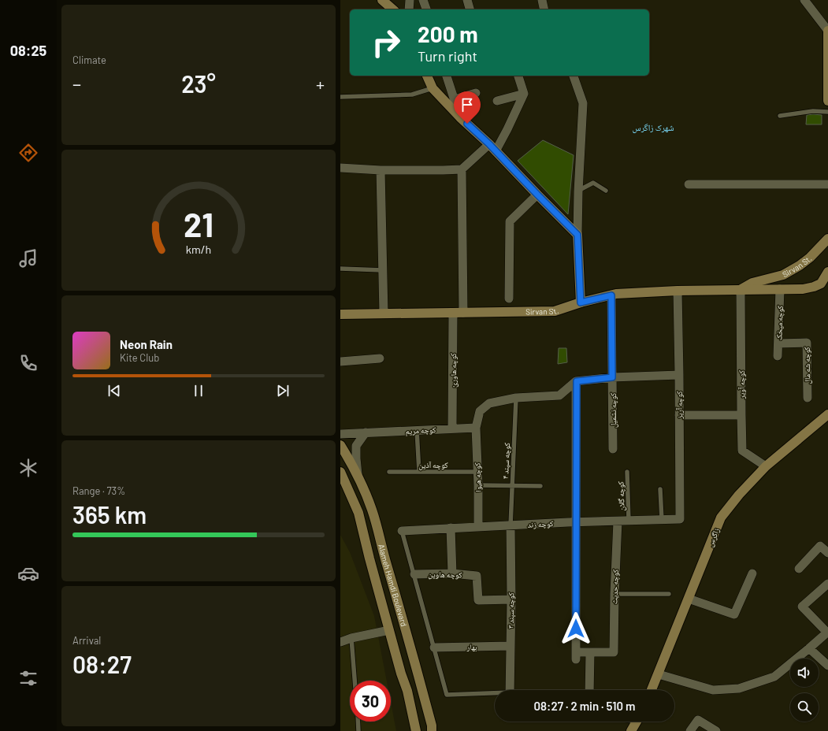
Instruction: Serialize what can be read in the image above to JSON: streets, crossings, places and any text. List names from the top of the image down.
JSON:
{
  "streets": {
    "street": [
      "Sirvan St.",
      "کوچه میخک",
      "کوچه شه مال",
      "کوچه هاورئ",
      "کوچه آویر",
      "کوچه آریز",
      "کوچه نشمیل",
      "کوچه مریم",
      "کوچه هیوا",
      "کوچه زند",
      "زاگرس",
      "کوچه هاوین",
      "Alameh Hamdi Boulevard",
      "کوچه حدیث",
      "کوچه سپند ۳",
      "بهار"
    ],
    "lane": ["کوچه سپند ۴", "کوچه آذین", "کوچه گلان"]
  },
  "crossings": [
    ["Sirvan St.", "کوچه میخک"],
    ["Sirvan St.", "کوچه هاورئ"],
    ["Sirvan St.", "کوچه آویر"],
    ["Sirvan St.", "کوچه آریز"],
    ["Sirvan St.", "کوچه نشمیل"],
    ["کوچه میخک", "کوچه شه مال"],
    ["کوچه هاورئ", "کوچه مریم"],
    ["کوچه آویر", "زاگرس"],
    ["کوچه آریز", "کوچه زند"],
    ["کوچه مریم", "کوچه هیوا"],
    ["کوچه سپند ۴", "کوچه هیوا"],
    ["کوچه سپند ۴", "کوچه زند"],
    ["کوچه سپند ۴", "کوچه سپند ۳"],
    ["کوچه آذین", "کوچه هیوا"],
    ["کوچه هیوا", "کوچه زند"],
    ["کوچه گلان", "کوچه زند"],
    ["کوچه زند", "کوچه حدیث"],
    ["کوچه زند", "کوچه سپند ۳"],
    ["کوچه هاوین", "کوچه سپند ۳"],
    ["کوچه سپند ۳", "بهار"]
  ],
  "districts": ["شهرک زاگرس"],
  "page": {
    "tabs": "08:25",
    "tile": [
      "Climate",
      ["Range · 73%", "365 km"],
      ["Arrival", "08:27"]
    ],
    "turn": ["200 m", "Turn right"],
    "heat": ["−", "23°", "+"],
    "song": ["Neon Rain", "Kite Club"],
    "limit": "30",
    "trip": "08:27 · 2 min · 510 m",
    "gauge": ["21", "km/h"]
  }
}
